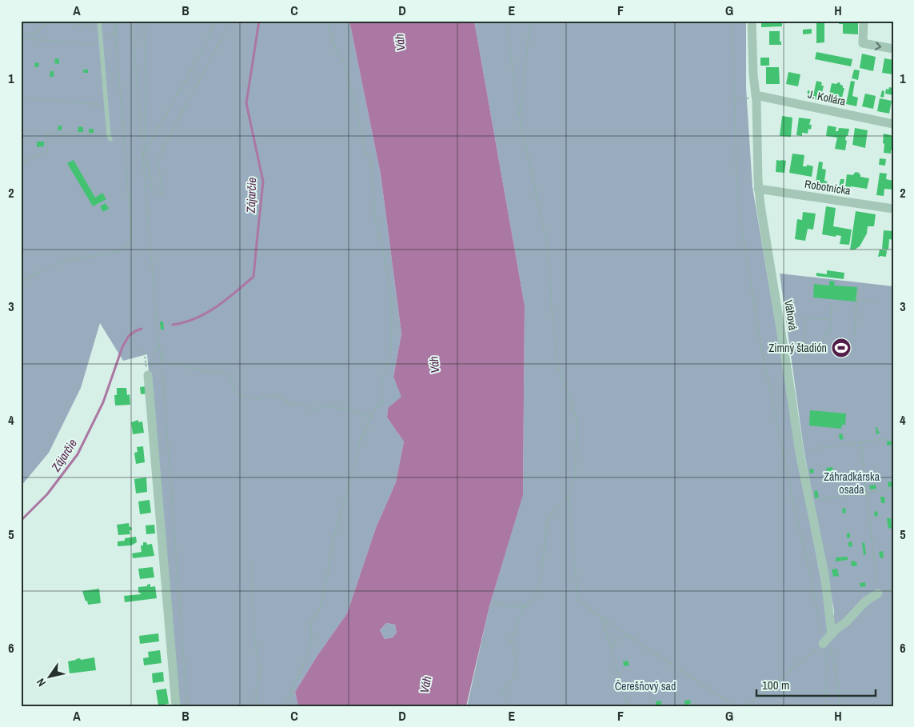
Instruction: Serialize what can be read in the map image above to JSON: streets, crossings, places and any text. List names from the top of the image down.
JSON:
{
  "streets": {
    "street": ["J. Kollára", "Robotnícka", "Váhová"]
  },
  "crossings": [
    ["J. Kollára", "Váhová"],
    ["Robotnícka", "Váhová"]
  ],
  "water": ["Váh", "Zájarčie"],
  "parks": ["Záhradkárska osada", "Čerešňový sad"],
  "places": {
    "sports": ["Zimný štadión"]
  },
  "scale_bar": "100 m",
  "north": "bottom left",
  "grid": {
    "columns": [
      "A",
      "B",
      "C",
      "D",
      "E",
      "F",
      "G",
      "H"
    ],
    "rows": [
      "1",
      "2",
      "3",
      "4",
      "5",
      "6"
    ]
  }
}
